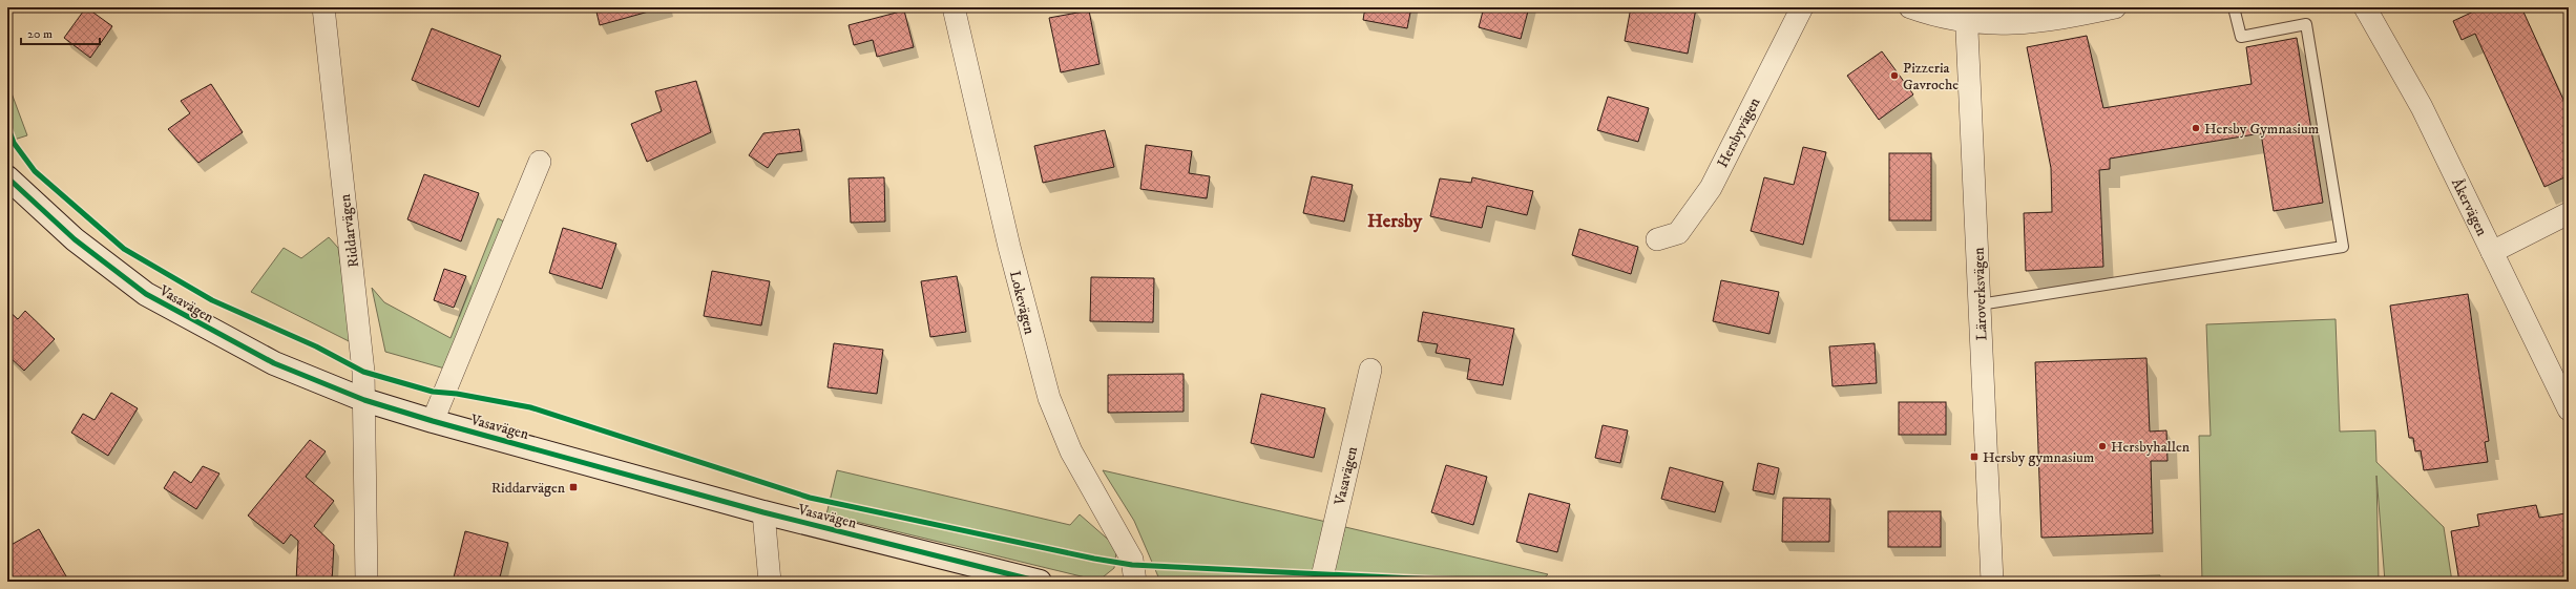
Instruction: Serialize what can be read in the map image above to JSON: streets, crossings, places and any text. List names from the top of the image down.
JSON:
{
  "streets": {
    "street": [
      "Hersbyvägen",
      "Åkervägen",
      "Riddarvägen",
      "Läroverksvägen",
      "Lokevägen",
      "Vasavägen"
    ]
  },
  "crossings": [
    ["Riddarvägen", "Vasavägen"]
  ],
  "districts": ["Hersby"],
  "places": {
    "other": ["Pizzeria Gavroche", "Hersby Gymnasium", "Hersbyhallen"],
    "transit": ["Hersby gymnasium", "Riddarvägen"]
  },
  "scale_bar": "20 m"
}
